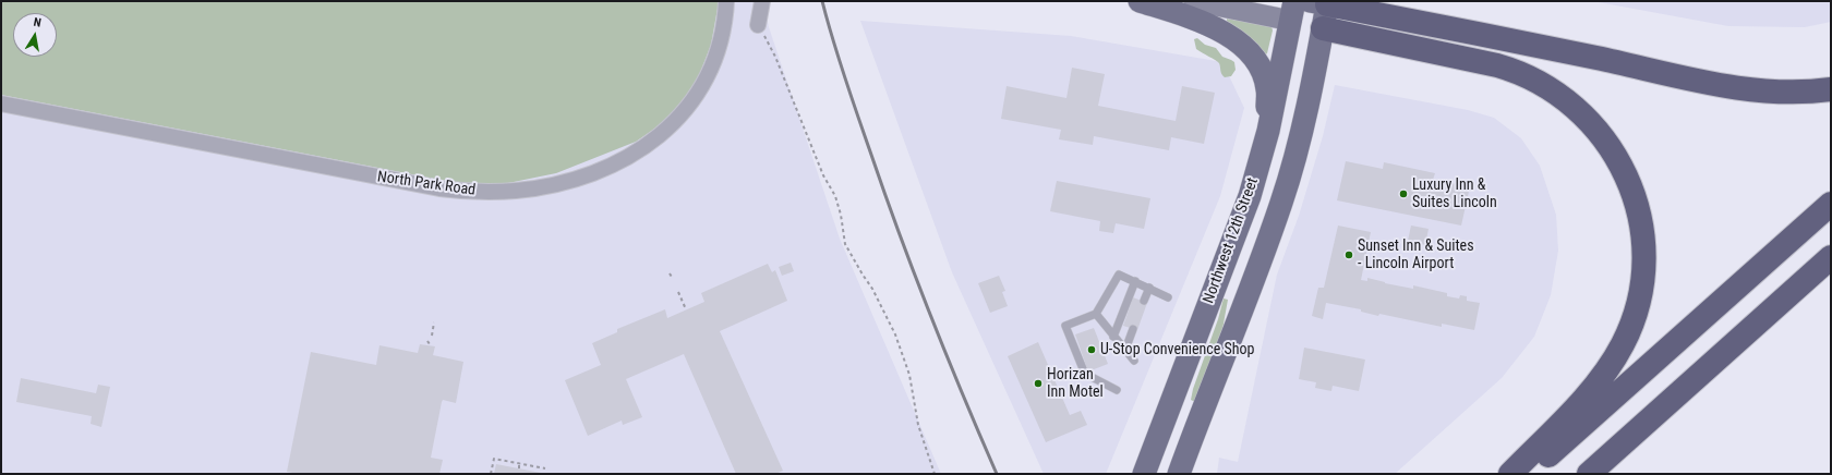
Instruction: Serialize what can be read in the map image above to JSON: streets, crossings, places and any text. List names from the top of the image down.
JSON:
{
  "streets": {
    "main road": ["Northwest 12th Street"],
    "street": ["North Park Road"]
  },
  "places": [
    "Luxury Inn & Suites Lincoln",
    "Sunset Inn & Suites - Lincoln Airport",
    "U-Stop Convenience Shop",
    "Horizan Inn Motel"
  ],
  "north": "top"
}
